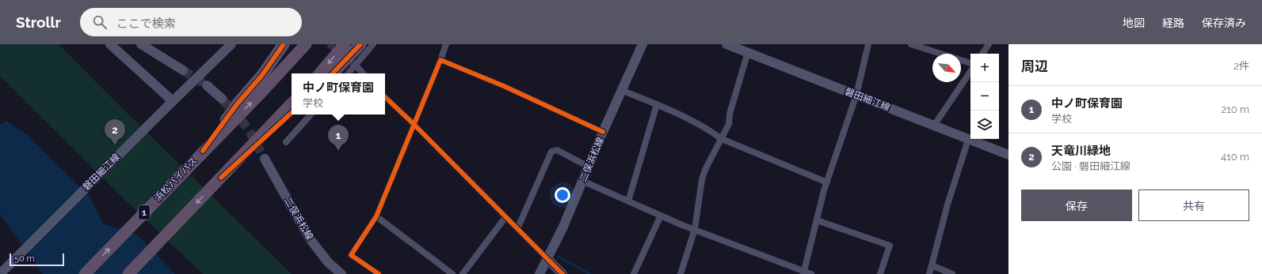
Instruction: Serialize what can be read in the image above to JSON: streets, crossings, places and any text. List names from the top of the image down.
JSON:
{
  "streets": {
    "highway": ["浜松バイパス", "1"],
    "main road": ["磐田細江線", "二俣浜松線"]
  },
  "crossings": [
    ["浜松バイパス", "1"]
  ],
  "scale_bar": "50 m",
  "north": "bottom right",
  "page": {
    "header": "Strollr",
    "search": "ここで検索",
    "nav": ["地図", "経路", "保存済み"],
    "heading": ["周辺", "2件"],
    "map_buttons": ["+", "−"],
    "popup": ["中ノ町保育園", "学校"],
    "list": [
      {
        "mark": "1",
        "name": "中ノ町保育園",
        "note": "学校",
        "value": "210 m"
      },
      {
        "mark": "2",
        "name": "天竜川緑地",
        "note": "公園 · 磐田細江線",
        "value": "410 m"
      }
    ],
    "pins": ["2", "1"],
    "buttons": ["保存", "共有"],
    "scale": "50 m"
  }
}
